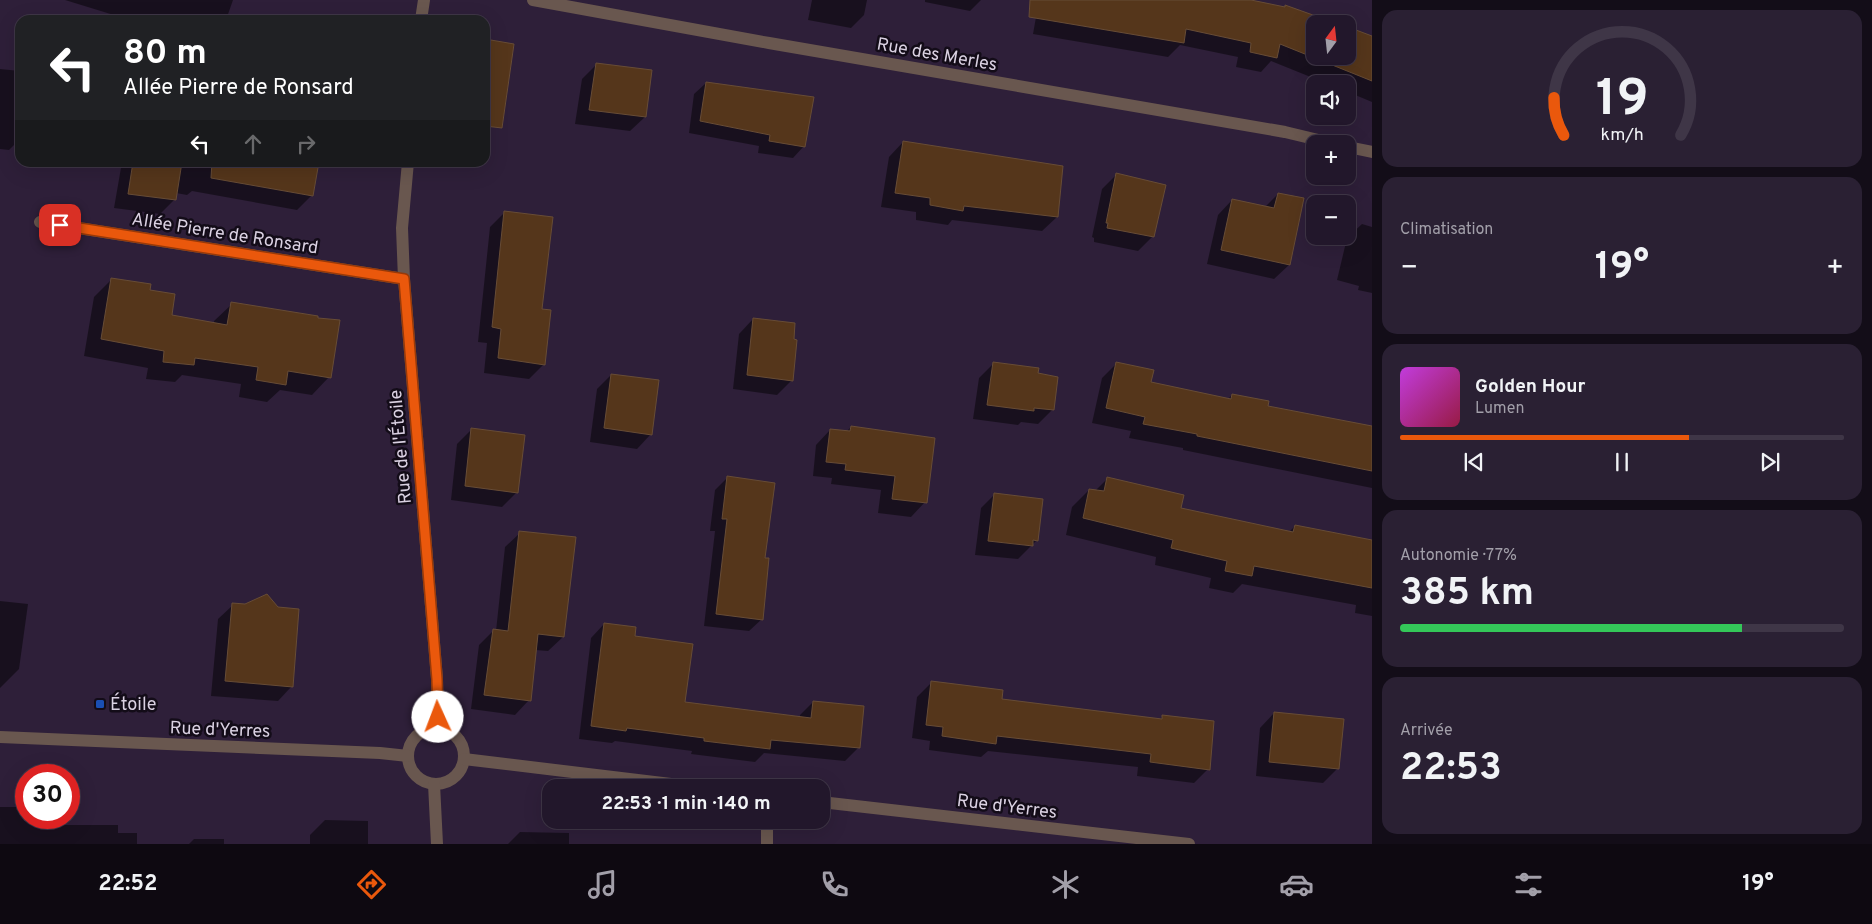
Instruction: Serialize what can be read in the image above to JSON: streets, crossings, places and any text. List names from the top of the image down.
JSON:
{
  "streets": {
    "street": [
      "Rue des Merles",
      "Allée Pierre de Ronsard",
      "Rue de l'Étoile",
      "Rue d'Yerres"
    ]
  },
  "crossings": [
    ["Allée Pierre de Ronsard", "Rue de l'Étoile"],
    ["Rue de l'Étoile", "Rue d'Yerres"]
  ],
  "places": {
    "transit": ["Étoile"]
  },
  "north": "top",
  "page": {
    "map_buttons": ["+", "−"],
    "turn": ["80 m", "Allée Pierre de Ronsard"],
    "tile": [
      "Climatisation",
      ["Autonomie · 77%", "385 km"],
      ["Arrivée", "22:53"]
    ],
    "heat": ["−", "19°", "+"],
    "song": ["Golden Hour", "Lumen"],
    "limit": "30",
    "trip": "22:53 · 1 min · 140 m",
    "tabs": ["22:52", "19°"],
    "gauge": ["19", "km/h"]
  }
}
